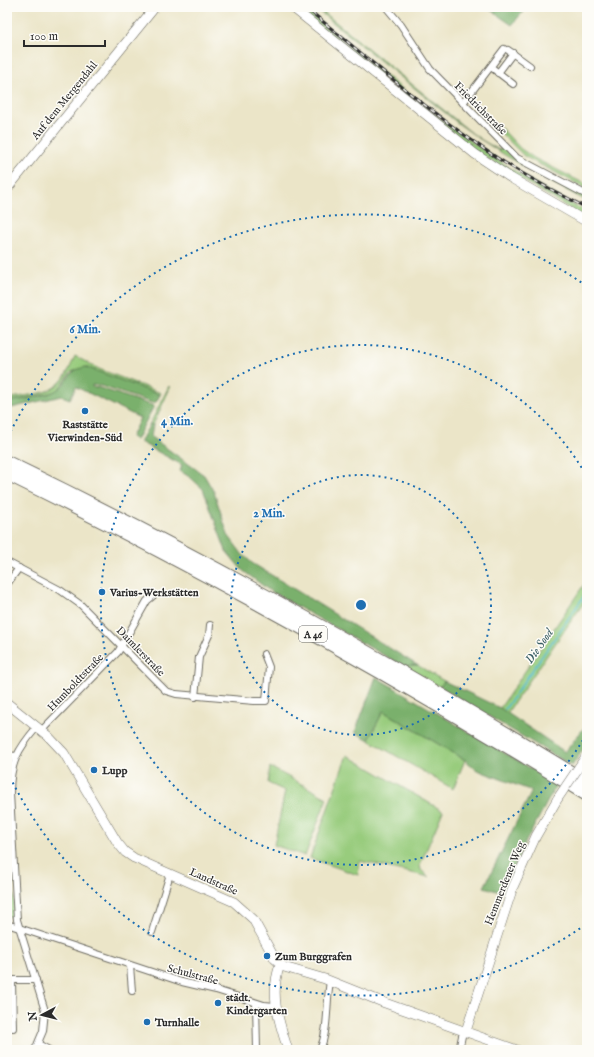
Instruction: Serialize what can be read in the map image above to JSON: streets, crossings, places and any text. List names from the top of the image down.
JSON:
{
  "streets": {
    "highway": ["A 46"],
    "street": [
      "Auf dem Mergendahl",
      "Friedrichstraße",
      "Daimlerstraße",
      "Humboldtstraße",
      "Landstraße",
      "Hemmerdener Weg",
      "Schulstraße"
    ]
  },
  "crossings": [
    ["Daimlerstraße", "Humboldtstraße"],
    ["Humboldtstraße", "Landstraße"]
  ],
  "water": ["Die Sood"],
  "places": [
    "Raststätte Vierwinden-Süd",
    "Varius-Werkstätten",
    "Lupp",
    "Zum Burggrafen",
    "städt. Kindergarten",
    "Turnhalle"
  ],
  "scale_bar": "100 m",
  "north": "left",
  "rings": ["6 Min.", "4 Min.", "2 Min."]
}
